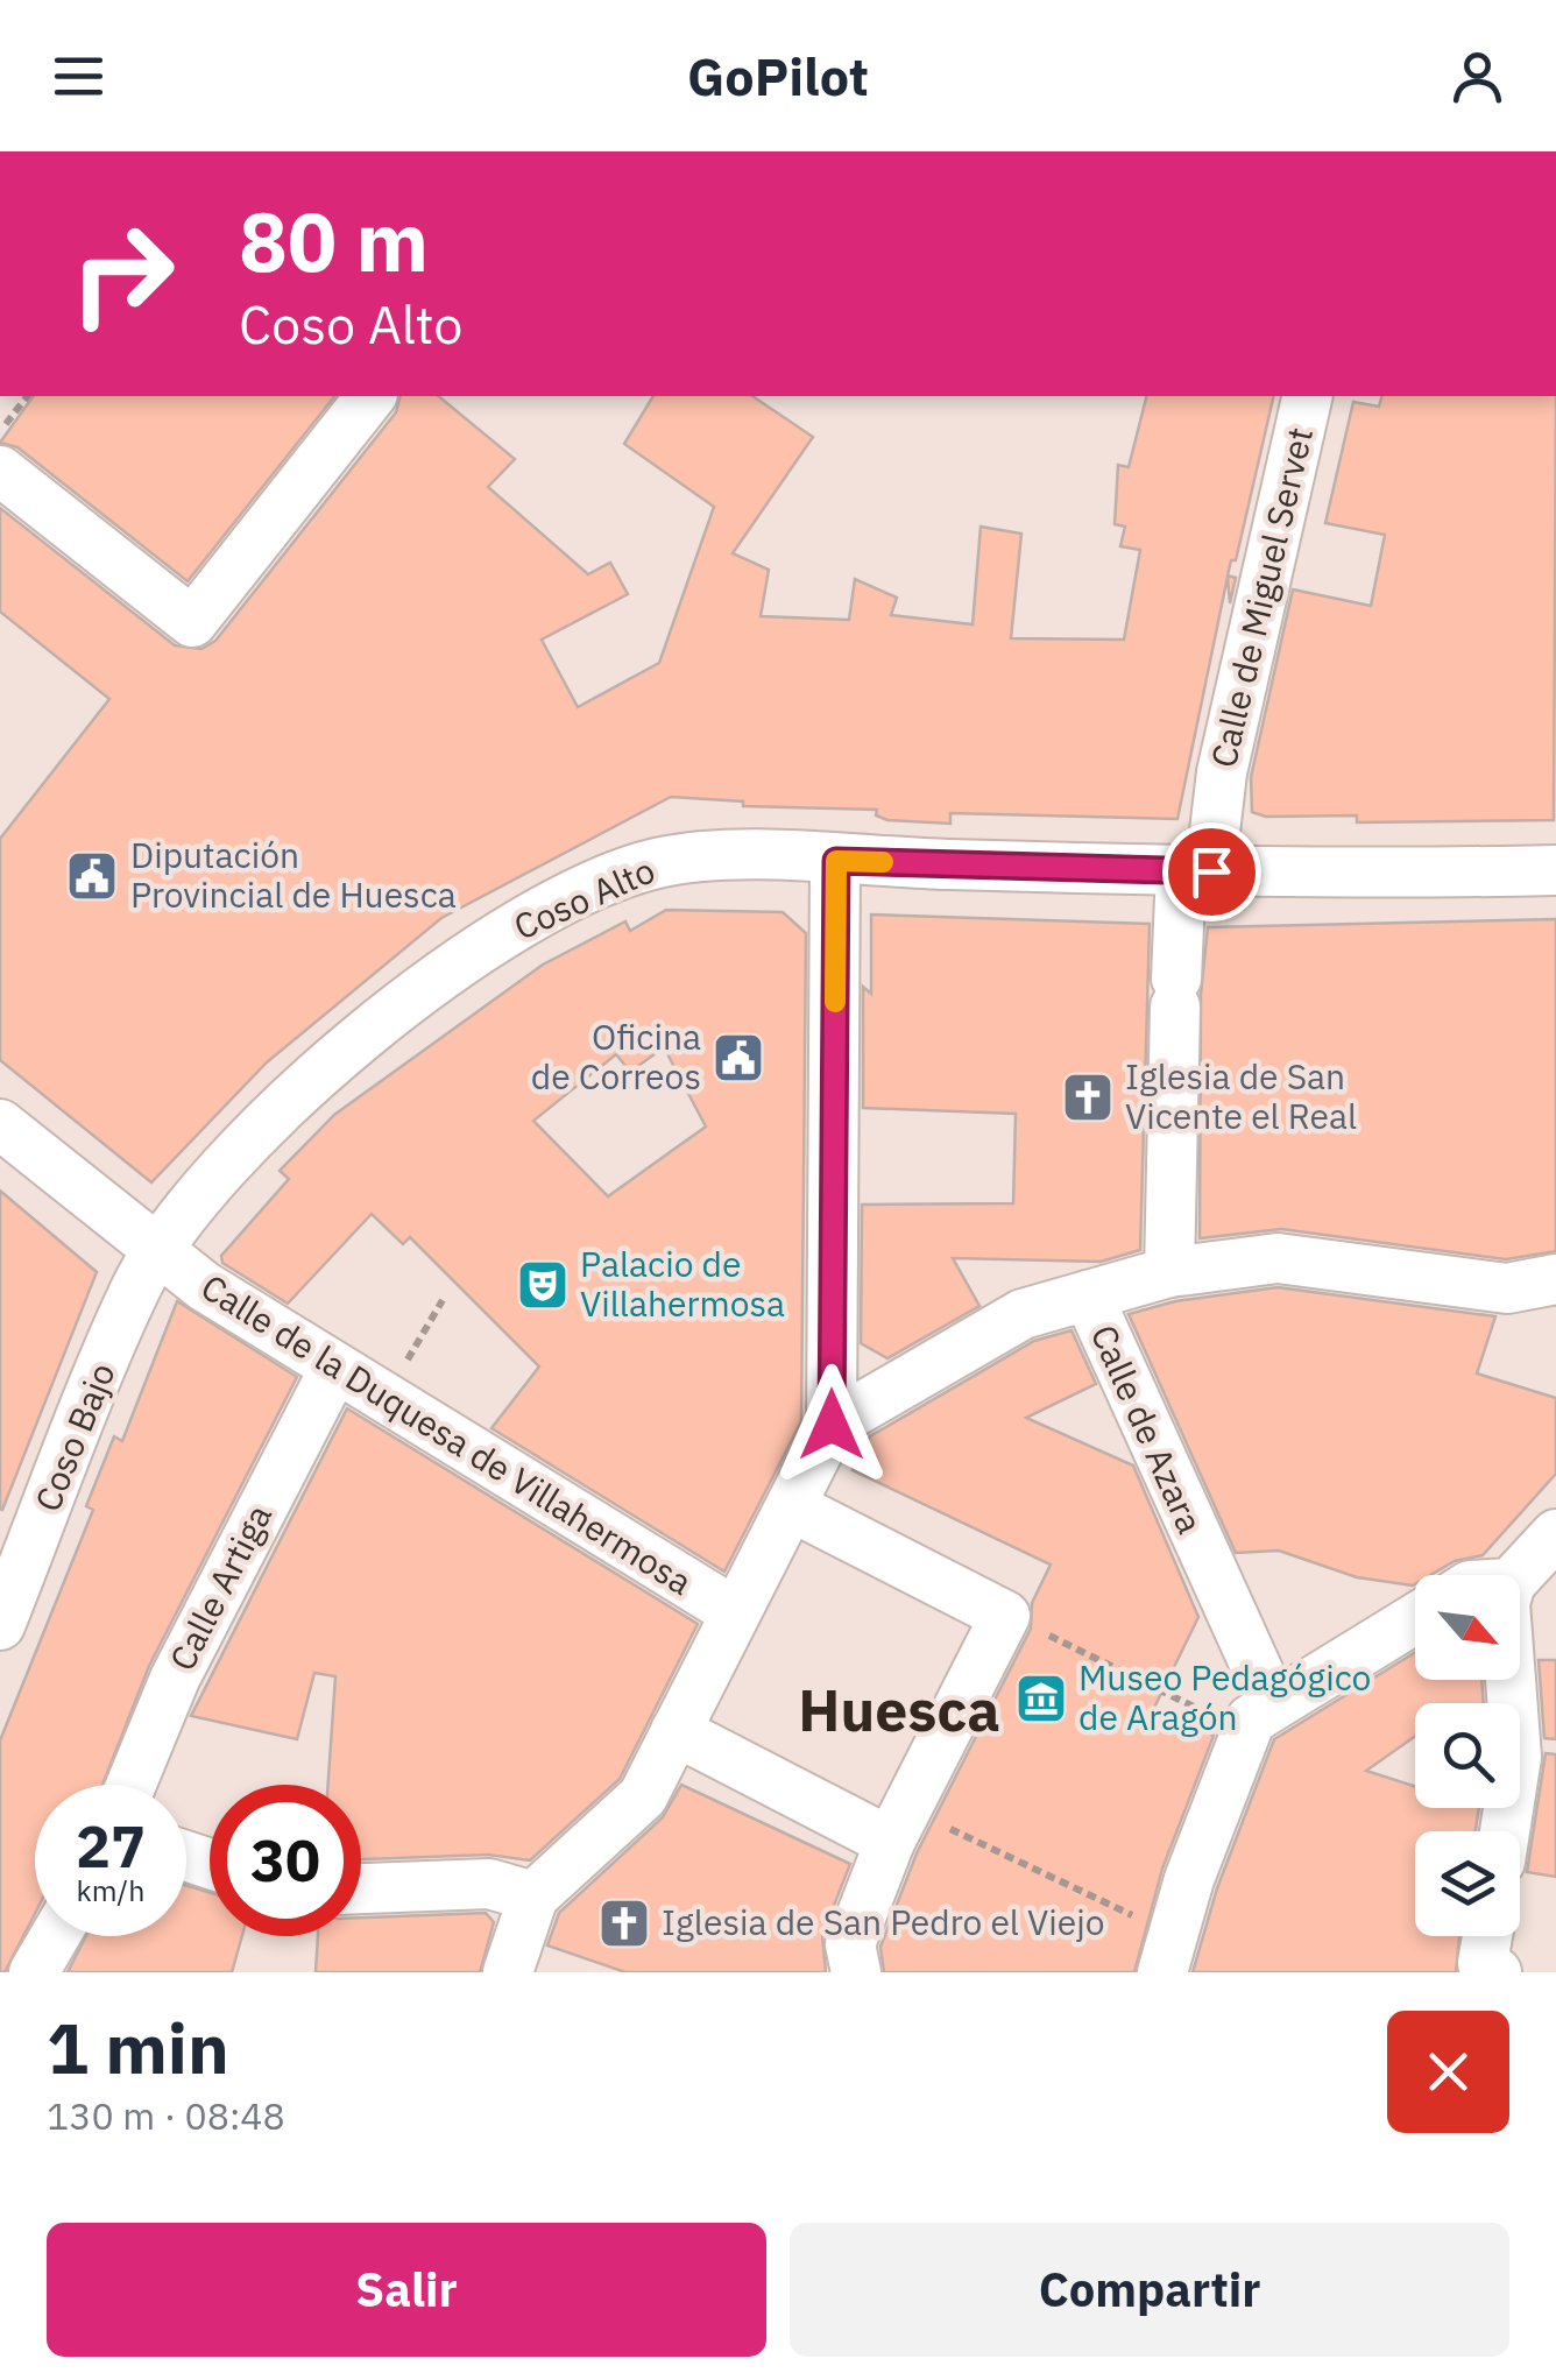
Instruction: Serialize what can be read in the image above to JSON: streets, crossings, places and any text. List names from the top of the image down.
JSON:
{
  "streets": {
    "street": [
      "Calle de Miguel Servet",
      "Coso Alto",
      "Calle de Azara",
      "Calle de la Duquesa de Villahermosa",
      "Coso Bajo",
      "Calle Artiga"
    ]
  },
  "crossings": [
    ["Calle de Miguel Servet", "Coso Alto"],
    ["Coso Alto", "Calle de la Duquesa de Villahermosa"],
    ["Coso Alto", "Coso Bajo"],
    ["Calle de la Duquesa de Villahermosa", "Coso Bajo"],
    ["Calle de la Duquesa de Villahermosa", "Calle Artiga"]
  ],
  "districts": ["Huesca"],
  "places": {
    "public building": ["Diputación Provincial de Huesca", "Oficina de Correos"],
    "church": ["Iglesia de San Vicente el Real", "Iglesia de San Pedro el Viejo"],
    "theatre": ["Palacio de Villahermosa"],
    "museum": ["Museo Pedagógico de Aragón"]
  },
  "north": "bottom right",
  "page": {
    "header": "GoPilot",
    "turn": ["80 m", "Coso Alto"],
    "speed": "27 km/h",
    "limit": "30",
    "heading": ["1 min", "130 m · 08:48"],
    "buttons": ["Salir", "Compartir"]
  }
}
